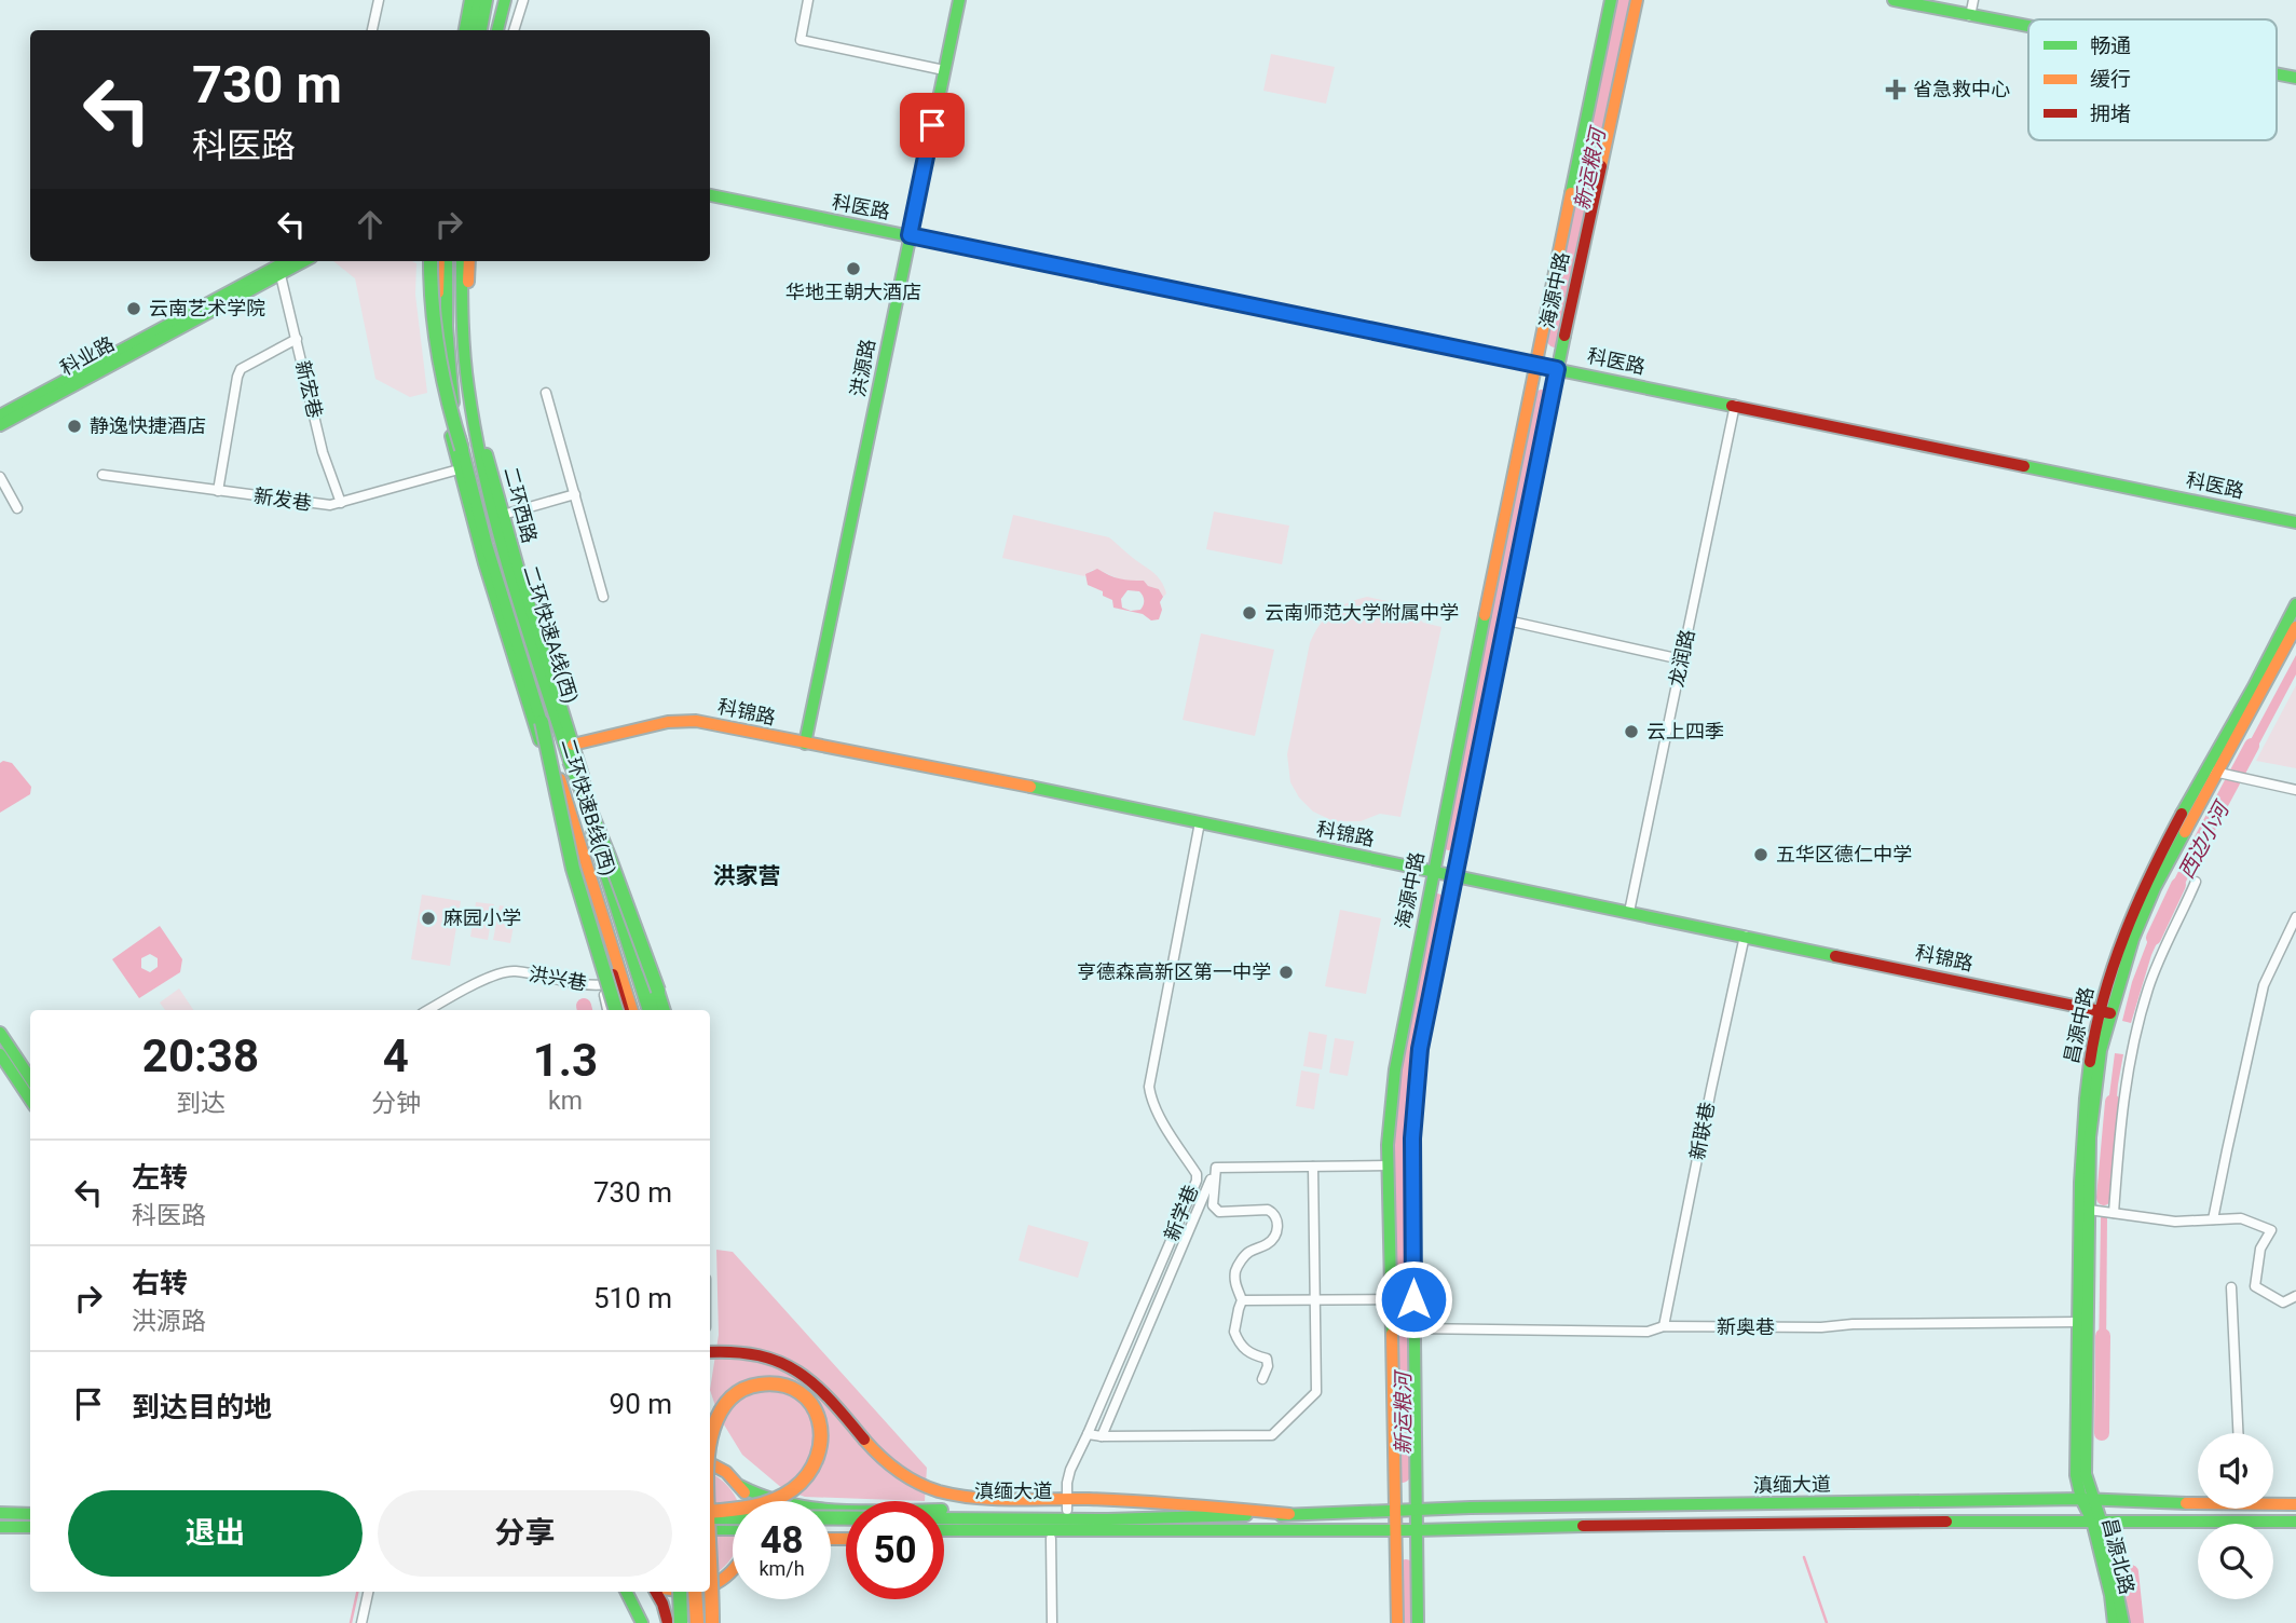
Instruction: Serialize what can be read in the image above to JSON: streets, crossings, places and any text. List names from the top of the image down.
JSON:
{
  "streets": {
    "main road": [
      "科医路",
      "海源中路",
      "科业路",
      "洪源路",
      "二环西路",
      "二环快速A线(西)",
      "科锦路",
      "二环快速B线(西)",
      "昌源中路",
      "滇缅大道",
      "昌源北路"
    ],
    "street": [
      "新宏巷",
      "新发巷",
      "龙润路",
      "洪兴巷",
      "新联巷",
      "新学巷",
      "新奥巷"
    ]
  },
  "crossings": [
    ["科医路", "海源中路"],
    ["科医路", "洪源路"],
    ["科医路", "龙润路"],
    ["海源中路", "科锦路"],
    ["海源中路", "新奥巷"],
    ["海源中路", "滇缅大道"],
    ["科业路", "新宏巷"],
    ["洪源路", "科锦路"],
    ["新宏巷", "新发巷"],
    ["二环西路", "科锦路"],
    ["龙润路", "科锦路"],
    ["科锦路", "昌源中路"],
    ["科锦路", "新联巷"],
    ["科锦路", "新学巷"],
    ["昌源中路", "新奥巷"],
    ["昌源中路", "滇缅大道"],
    ["昌源中路", "昌源北路"],
    ["新联巷", "新奥巷"],
    ["新学巷", "滇缅大道"],
    ["滇缅大道", "昌源北路"]
  ],
  "districts": ["洪家营"],
  "water": ["新运粮河", "西边小河"],
  "places": {
    "health": ["省急救中心"],
    "other": [
      "华地王朝大酒店",
      "云南艺术学院",
      "静逸快捷酒店",
      "云南师范大学附属中学",
      "云上四季",
      "五华区德仁中学",
      "麻园小学",
      "亨德森高新区第一中学"
    ]
  },
  "legend": ["畅通", "缓行", "拥堵"],
  "page": {
    "turn": ["730 m", "科医路"],
    "eta": [
      "20:38",
      "到达",
      "4",
      "分钟",
      "1.3",
      "km"
    ],
    "list": [
      {
        "name": "左转",
        "note": "科医路",
        "value": "730 m"
      },
      {
        "name": "右转",
        "note": "洪源路",
        "value": "510 m"
      },
      {
        "name": "到达目的地",
        "value": "90 m"
      }
    ],
    "buttons": ["退出", "分享"],
    "speed": "48 km/h",
    "limit": "50"
  }
}
